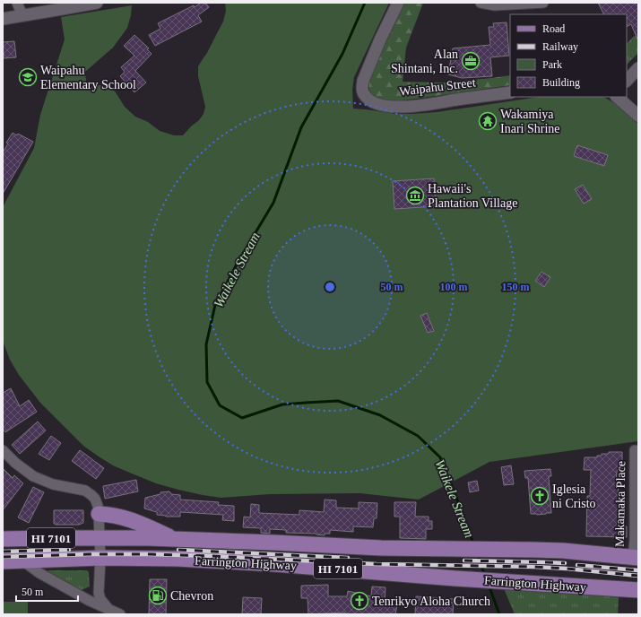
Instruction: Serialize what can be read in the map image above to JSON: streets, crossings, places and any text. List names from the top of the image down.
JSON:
{
  "streets": {
    "main road": ["HI 7101", "Farrington Highway"],
    "street": ["Waipahu Street", "Makamaka Place"]
  },
  "crossings": [
    ["Makamaka Place", "Farrington Highway"]
  ],
  "water": ["Waikele Stream"],
  "places": {
    "office": ["Alan Shintani, Inc."],
    "school or university": ["Waipahu Elementary School"],
    "temple": ["Wakamiya Inari Shrine"],
    "museum": ["Hawaii's Plantation Village"],
    "church": ["Iglesia ni Cristo", "Tenrikyo Aloha Church"],
    "fuel station": ["Chevron"]
  },
  "legend": [
    "Road",
    "Railway",
    "Park",
    "Building"
  ],
  "scale_bar": "50 m",
  "rings": ["50 m", "100 m", "150 m"]
}
